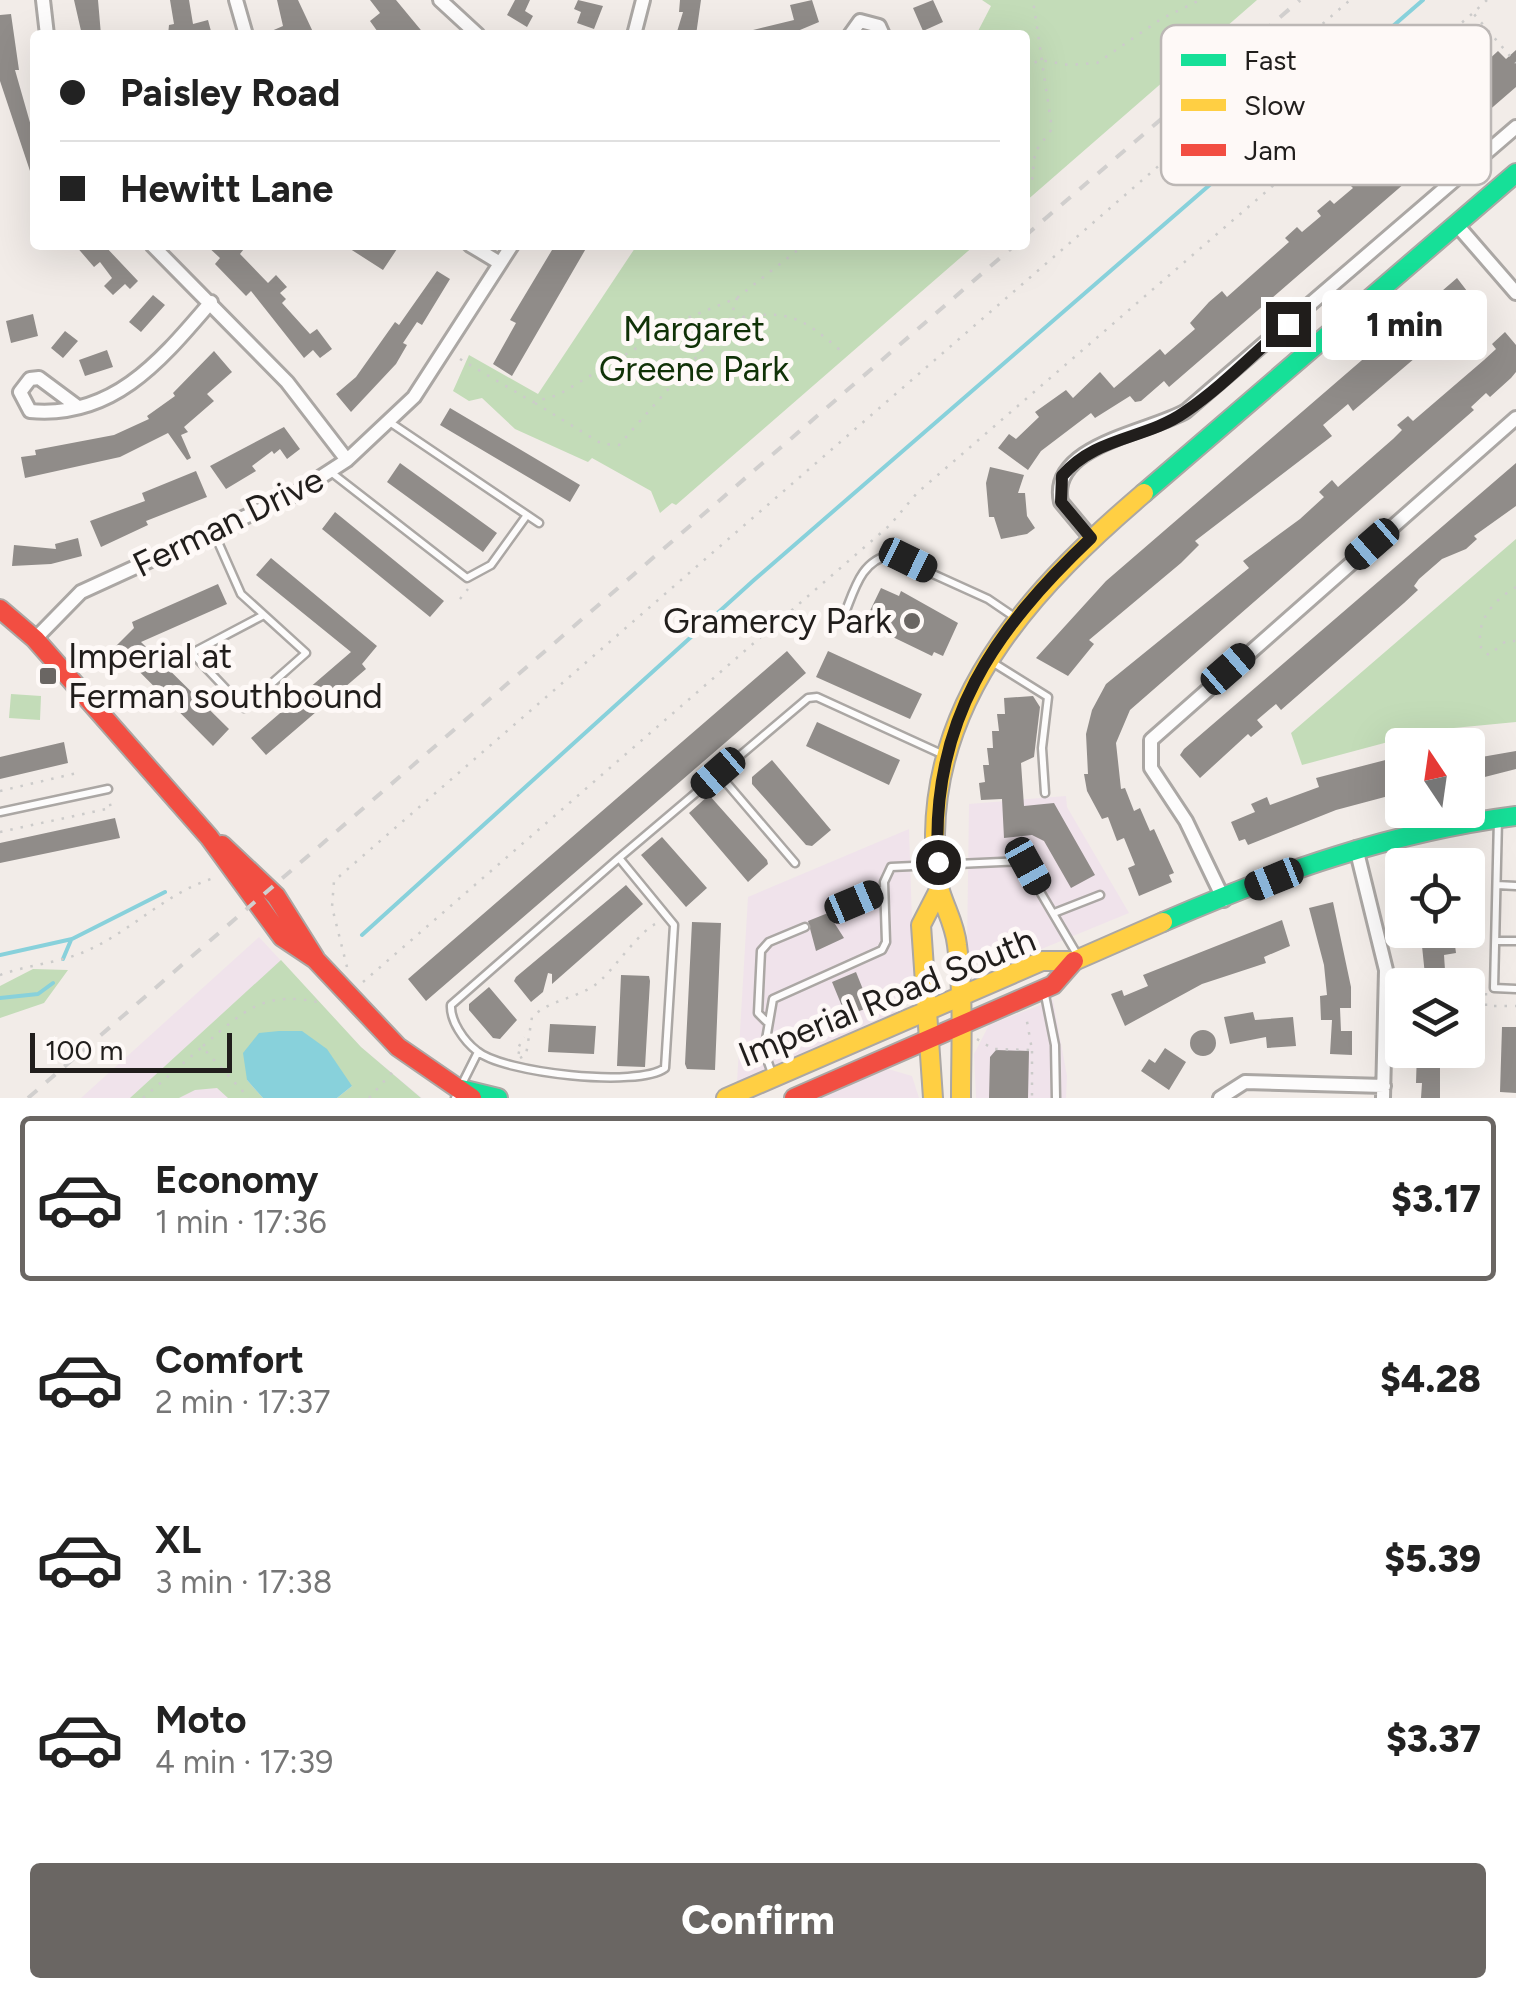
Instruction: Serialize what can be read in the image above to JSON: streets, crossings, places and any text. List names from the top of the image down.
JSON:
{
  "streets": {
    "street": ["Ferman Drive", "Imperial Road South"]
  },
  "parks": ["Margaret Greene Park"],
  "places": {
    "other": ["Gramercy Park"],
    "transit": ["Imperial at Ferman southbound"]
  },
  "legend": ["Fast", "Slow", "Jam"],
  "scale_bar": "100 m",
  "north": "top",
  "page": {
    "banner": ["Paisley Road", "Hewitt Lane"],
    "bubble": "1 min",
    "scale": "100 m",
    "list": [
      {
        "name": "Economy",
        "note": "1 min · 17:36",
        "value": "$3.17"
      },
      {
        "name": "Comfort",
        "note": "2 min · 17:37",
        "value": "$4.28"
      },
      {
        "name": "XL",
        "note": "3 min · 17:38",
        "value": "$5.39"
      },
      {
        "name": "Moto",
        "note": "4 min · 17:39",
        "value": "$3.37"
      }
    ],
    "buttons": "Confirm"
  }
}
